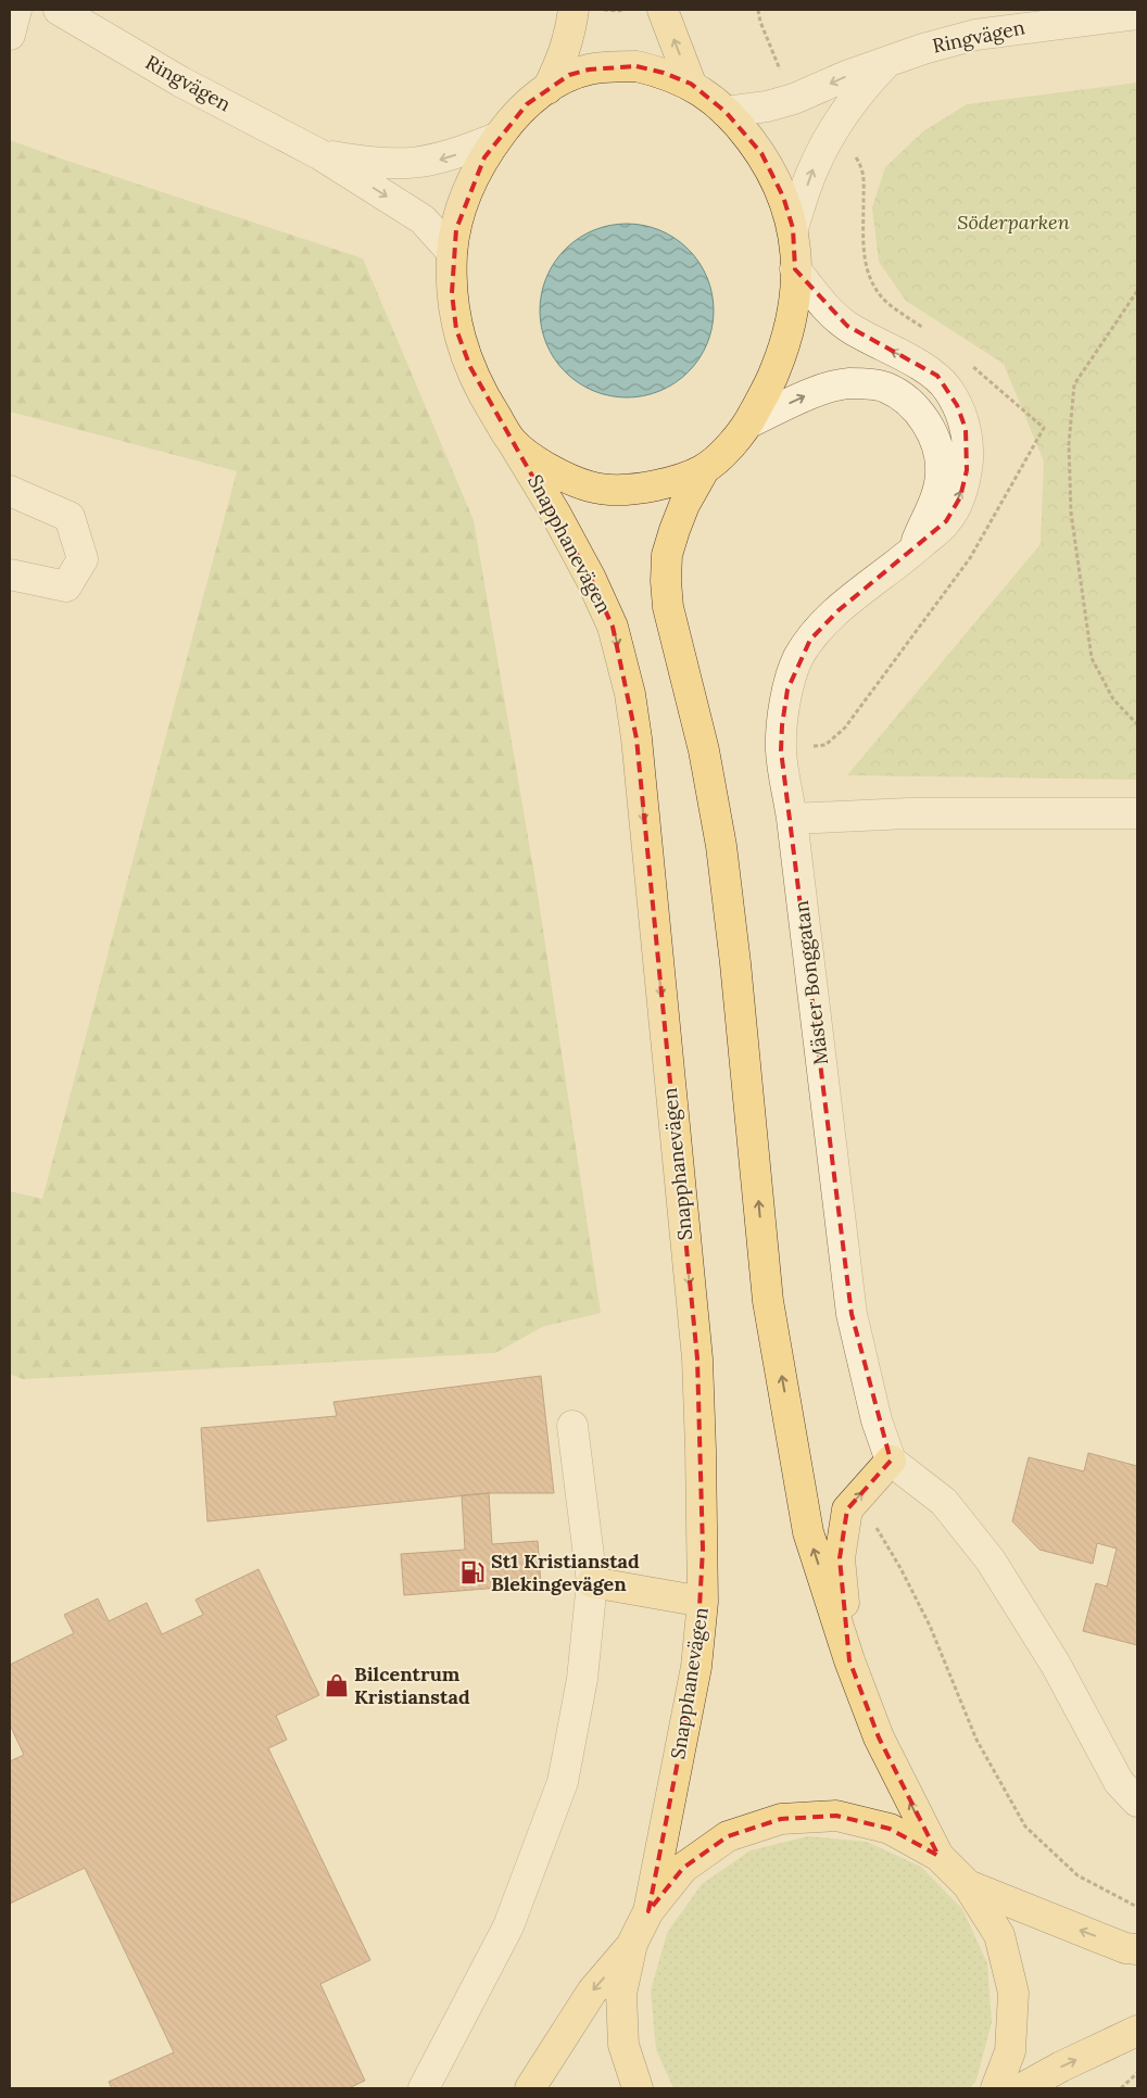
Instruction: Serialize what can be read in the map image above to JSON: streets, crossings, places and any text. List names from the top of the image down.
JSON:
{
  "streets": {
    "main road": ["Snapphanevägen"],
    "street": ["Ringvägen", "Mäster Bonggatan"]
  },
  "crossings": [
    ["Ringvägen", "Snapphanevägen"],
    ["Snapphanevägen", "Mäster Bonggatan"]
  ],
  "parks": ["Söderparken"],
  "places": {
    "fuel station": ["St1 Kristianstad Blekingevägen"],
    "shop": ["Bilcentrum Kristianstad"]
  }
}
